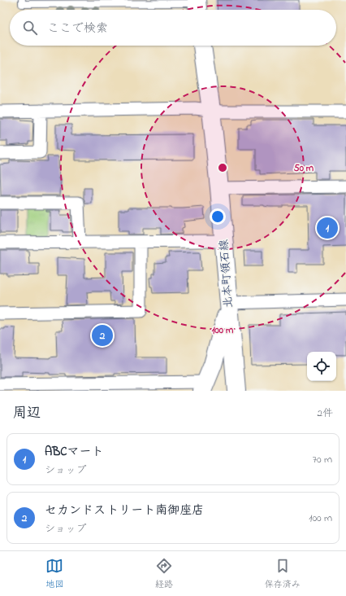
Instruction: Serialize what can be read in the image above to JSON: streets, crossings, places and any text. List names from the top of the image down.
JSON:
{
  "streets": {
    "main road": ["北本町領石線"]
  },
  "page": {
    "search": "ここで検索",
    "pins": ["1", "2"],
    "heading": ["周辺", "2件"],
    "list": [
      {
        "mark": "1",
        "name": "ABCマート",
        "note": "ショップ",
        "value": "70 m"
      },
      {
        "mark": "2",
        "name": "セカンドストリート南御座店",
        "note": "ショップ",
        "value": "100 m"
      }
    ],
    "nav": ["地図", "経路", "保存済み"]
  },
  "rings": ["50 m", "100 m"]
}
